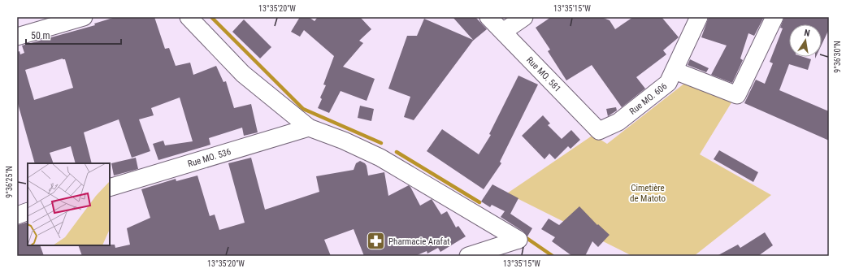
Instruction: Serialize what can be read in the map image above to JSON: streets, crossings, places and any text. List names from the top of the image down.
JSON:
{
  "streets": {
    "street": ["Rue MO. 581", "Rue MO. 606", "Rue MO. 536"]
  },
  "crossings": [
    ["Rue MO. 581", "Rue MO. 606"]
  ],
  "parks": ["Cimetière de Matoto"],
  "places": {
    "pharmacy": ["Pharmacie Arafat"]
  },
  "scale_bar": "50 m",
  "north": "top",
  "coordinates": [
    "13°35'20\"W",
    "13°35'15\"W",
    "9°36'30\"N",
    "9°36'25\"N"
  ]
}
